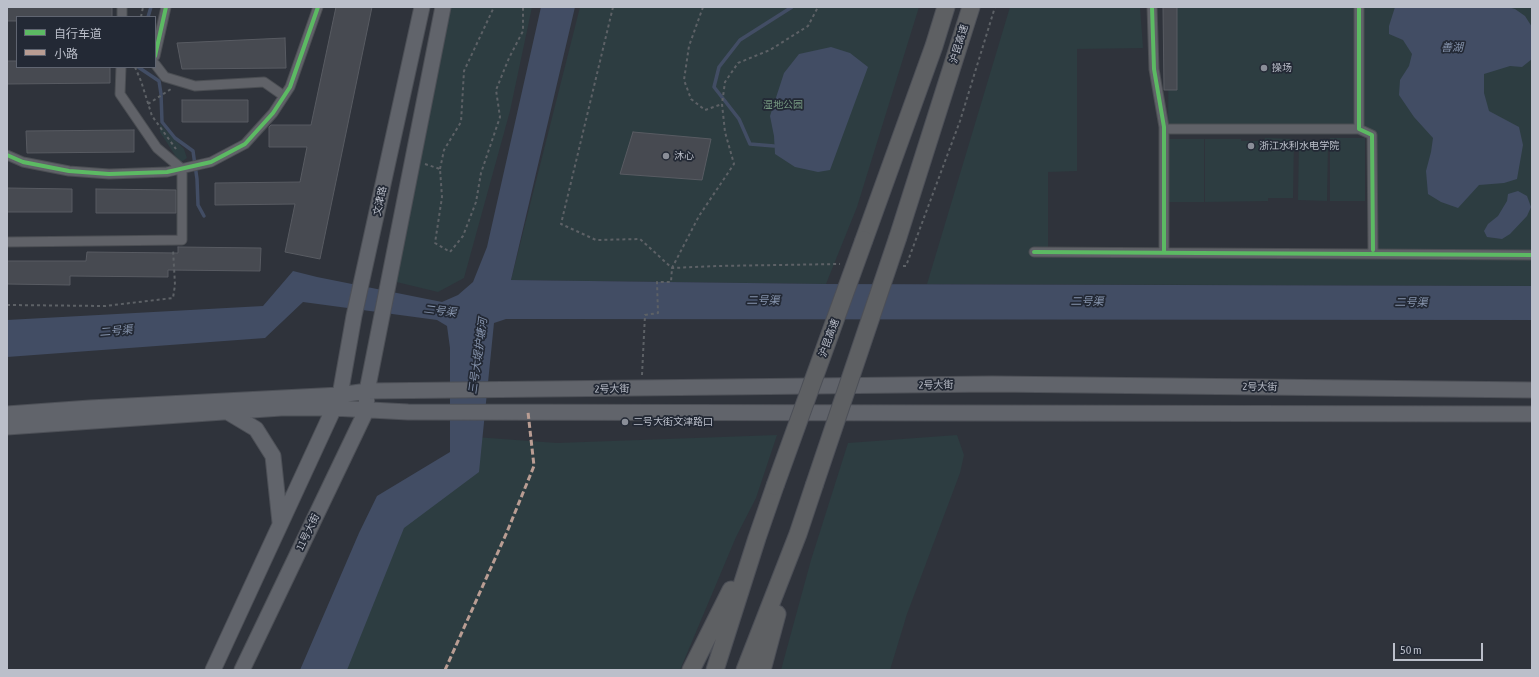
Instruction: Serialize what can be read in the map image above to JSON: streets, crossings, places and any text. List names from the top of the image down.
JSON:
{
  "streets": {
    "highway": ["沪昆高速"],
    "main road": ["文津路", "2号大街", "11号大街"]
  },
  "crossings": [
    ["文津路", "2号大街"],
    ["2号大街", "11号大街"]
  ],
  "water": ["善湖", "二号渠", "三号大堤护塘河"],
  "parks": ["湿地公园"],
  "places": [
    "操场",
    "浙江水利水电学院",
    "沐心",
    "二号大街文津路口"
  ],
  "legend": ["自行车道", "小路"],
  "scale_bar": "50 m"
}
